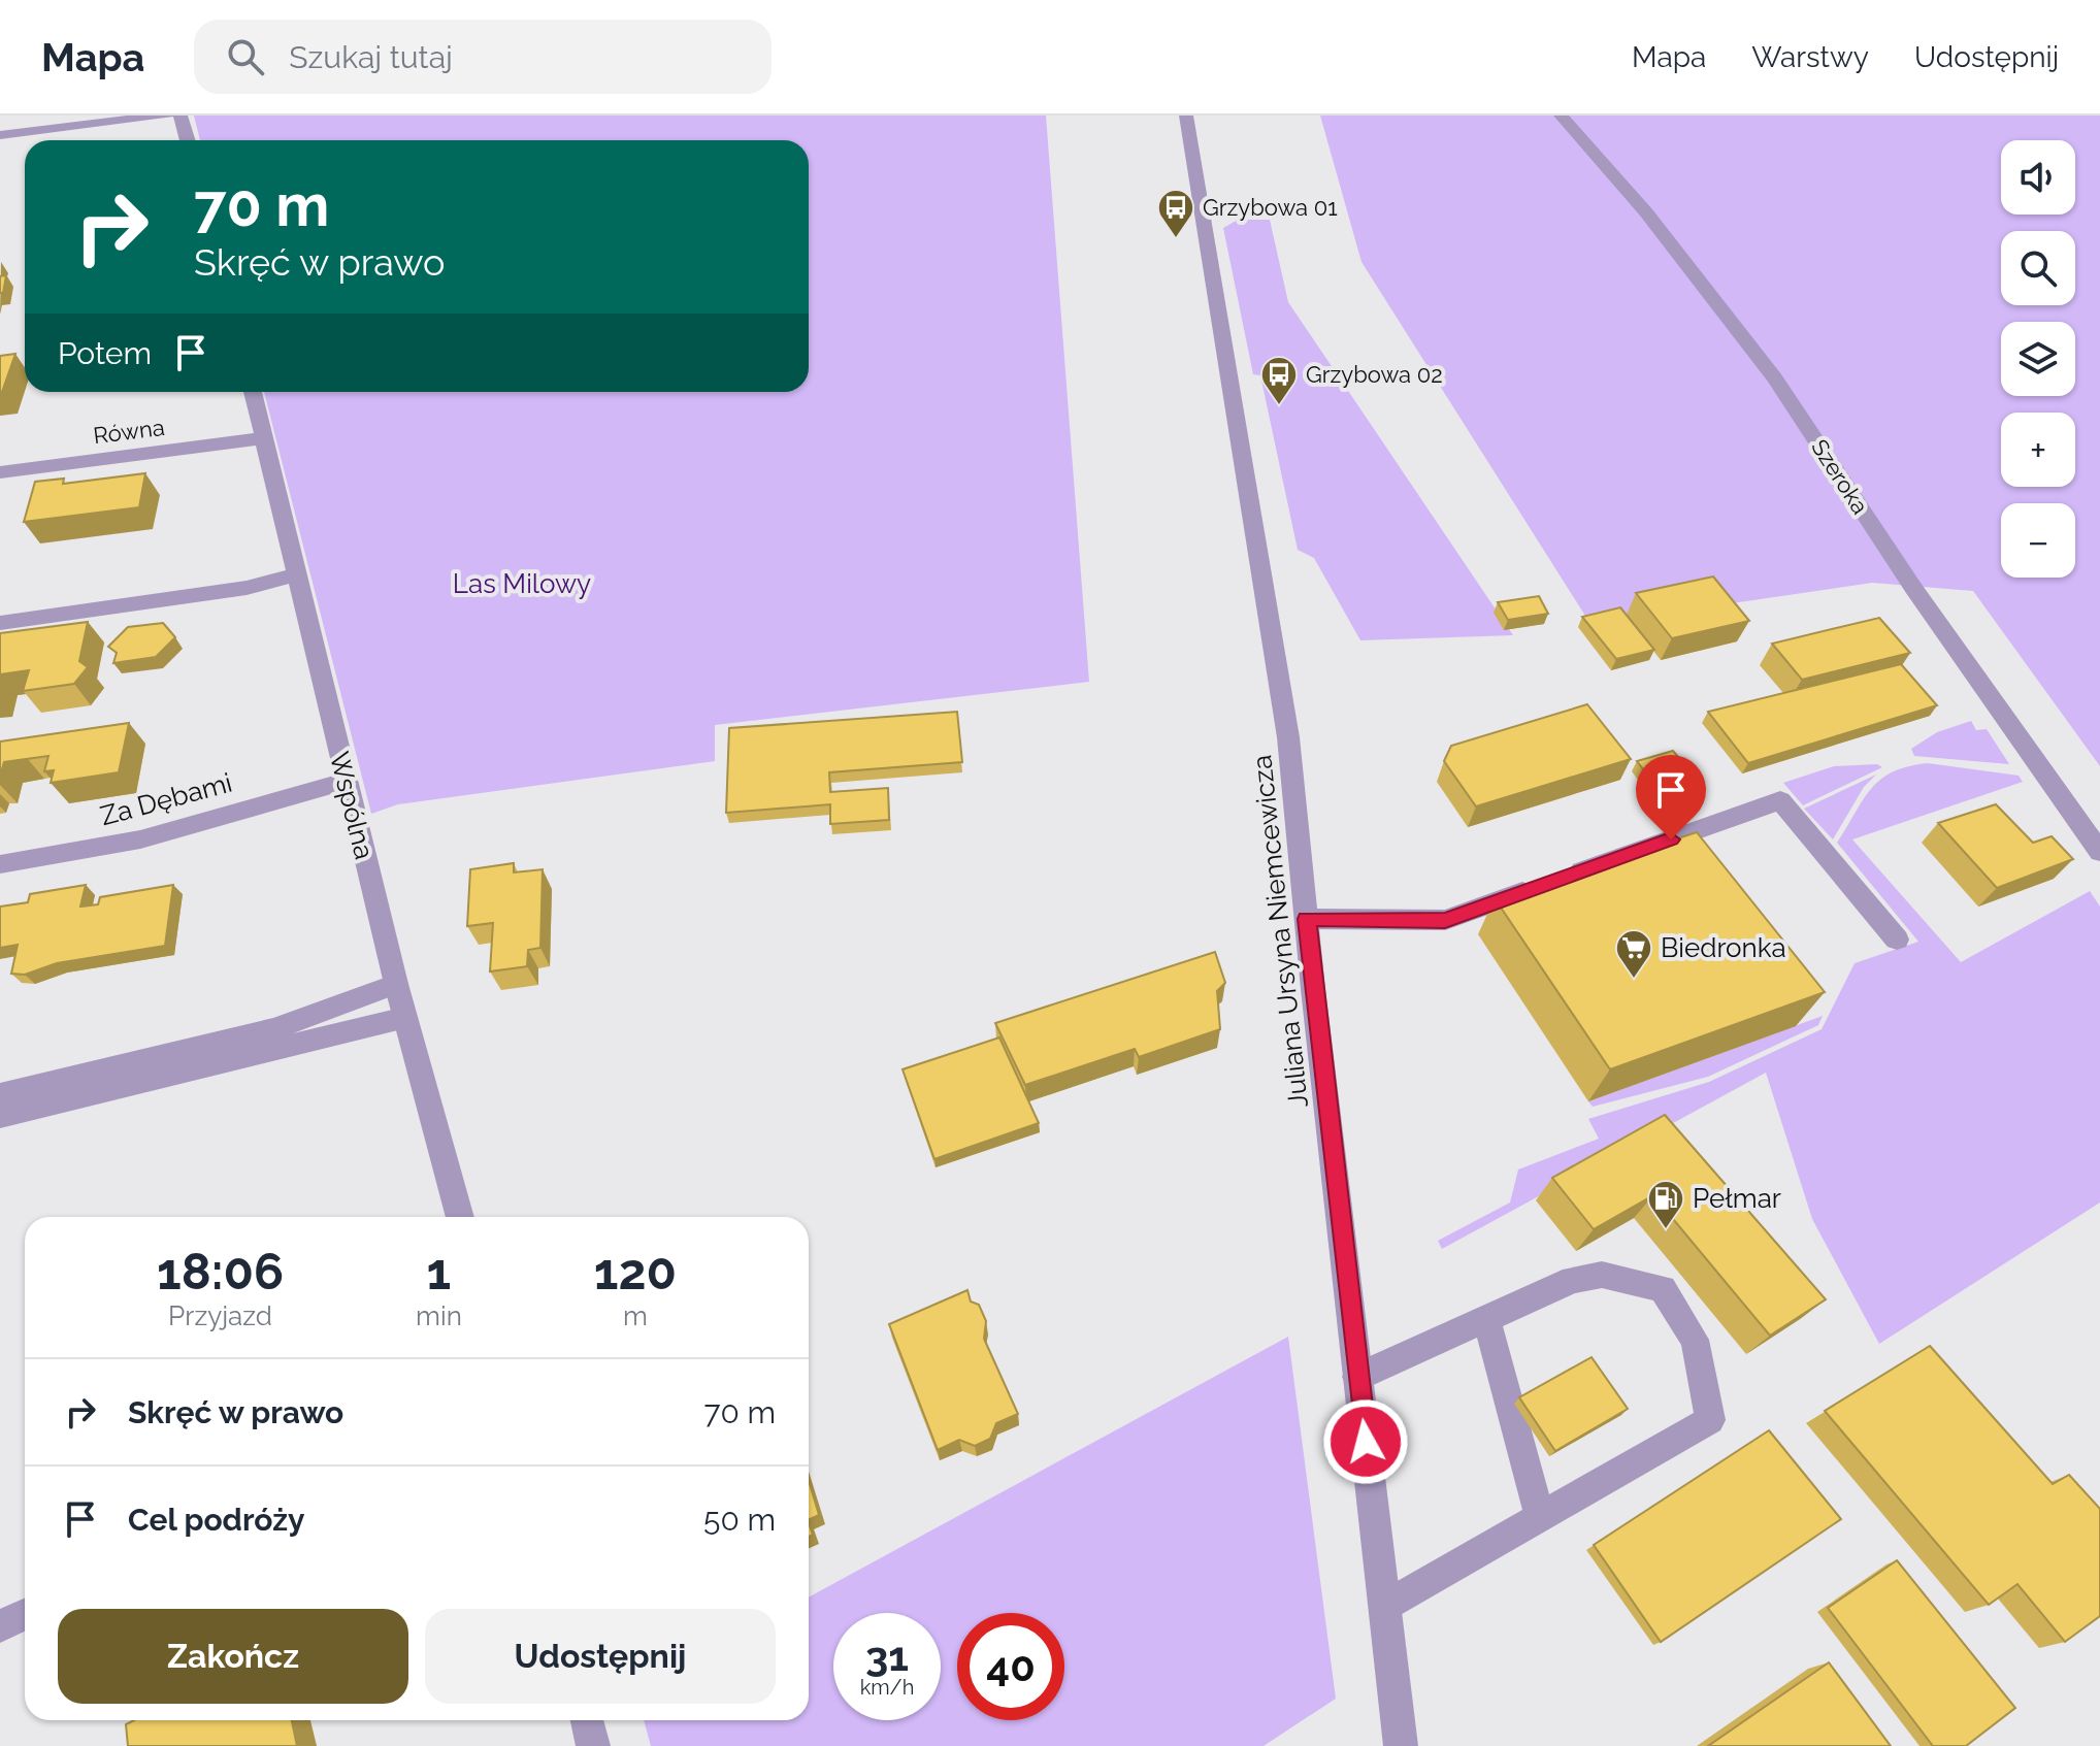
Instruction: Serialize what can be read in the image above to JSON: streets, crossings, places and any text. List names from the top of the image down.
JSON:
{
  "streets": {
    "street": [
      "Równa",
      "Szeroka",
      "Za Dębami",
      "Wspólna",
      "Juliana Ursyna Niemcewicza"
    ]
  },
  "crossings": [
    ["Równa", "Wspólna"],
    ["Za Dębami", "Wspólna"]
  ],
  "parks": ["Las Milowy"],
  "places": {
    "bus stop": ["Grzybowa 01", "Grzybowa 02"],
    "supermarket": ["Biedronka"],
    "fuel station": ["Pełmar"]
  },
  "page": {
    "header": "Mapa",
    "search": "Szukaj tutaj",
    "nav": ["Mapa", "Warstwy", "Udostępnij"],
    "map_buttons": ["+", "−"],
    "turn": ["70 m", "Skręć w prawo"],
    "then": "Potem",
    "eta": [
      "18:06",
      "Przyjazd",
      "1",
      "min",
      "120",
      "m"
    ],
    "list": [
      {
        "name": "Skręć w prawo",
        "value": "70 m"
      },
      {
        "name": "Cel podróży",
        "value": "50 m"
      }
    ],
    "buttons": ["Zakończ", "Udostępnij"],
    "speed": "31 km/h",
    "limit": "40"
  }
}
